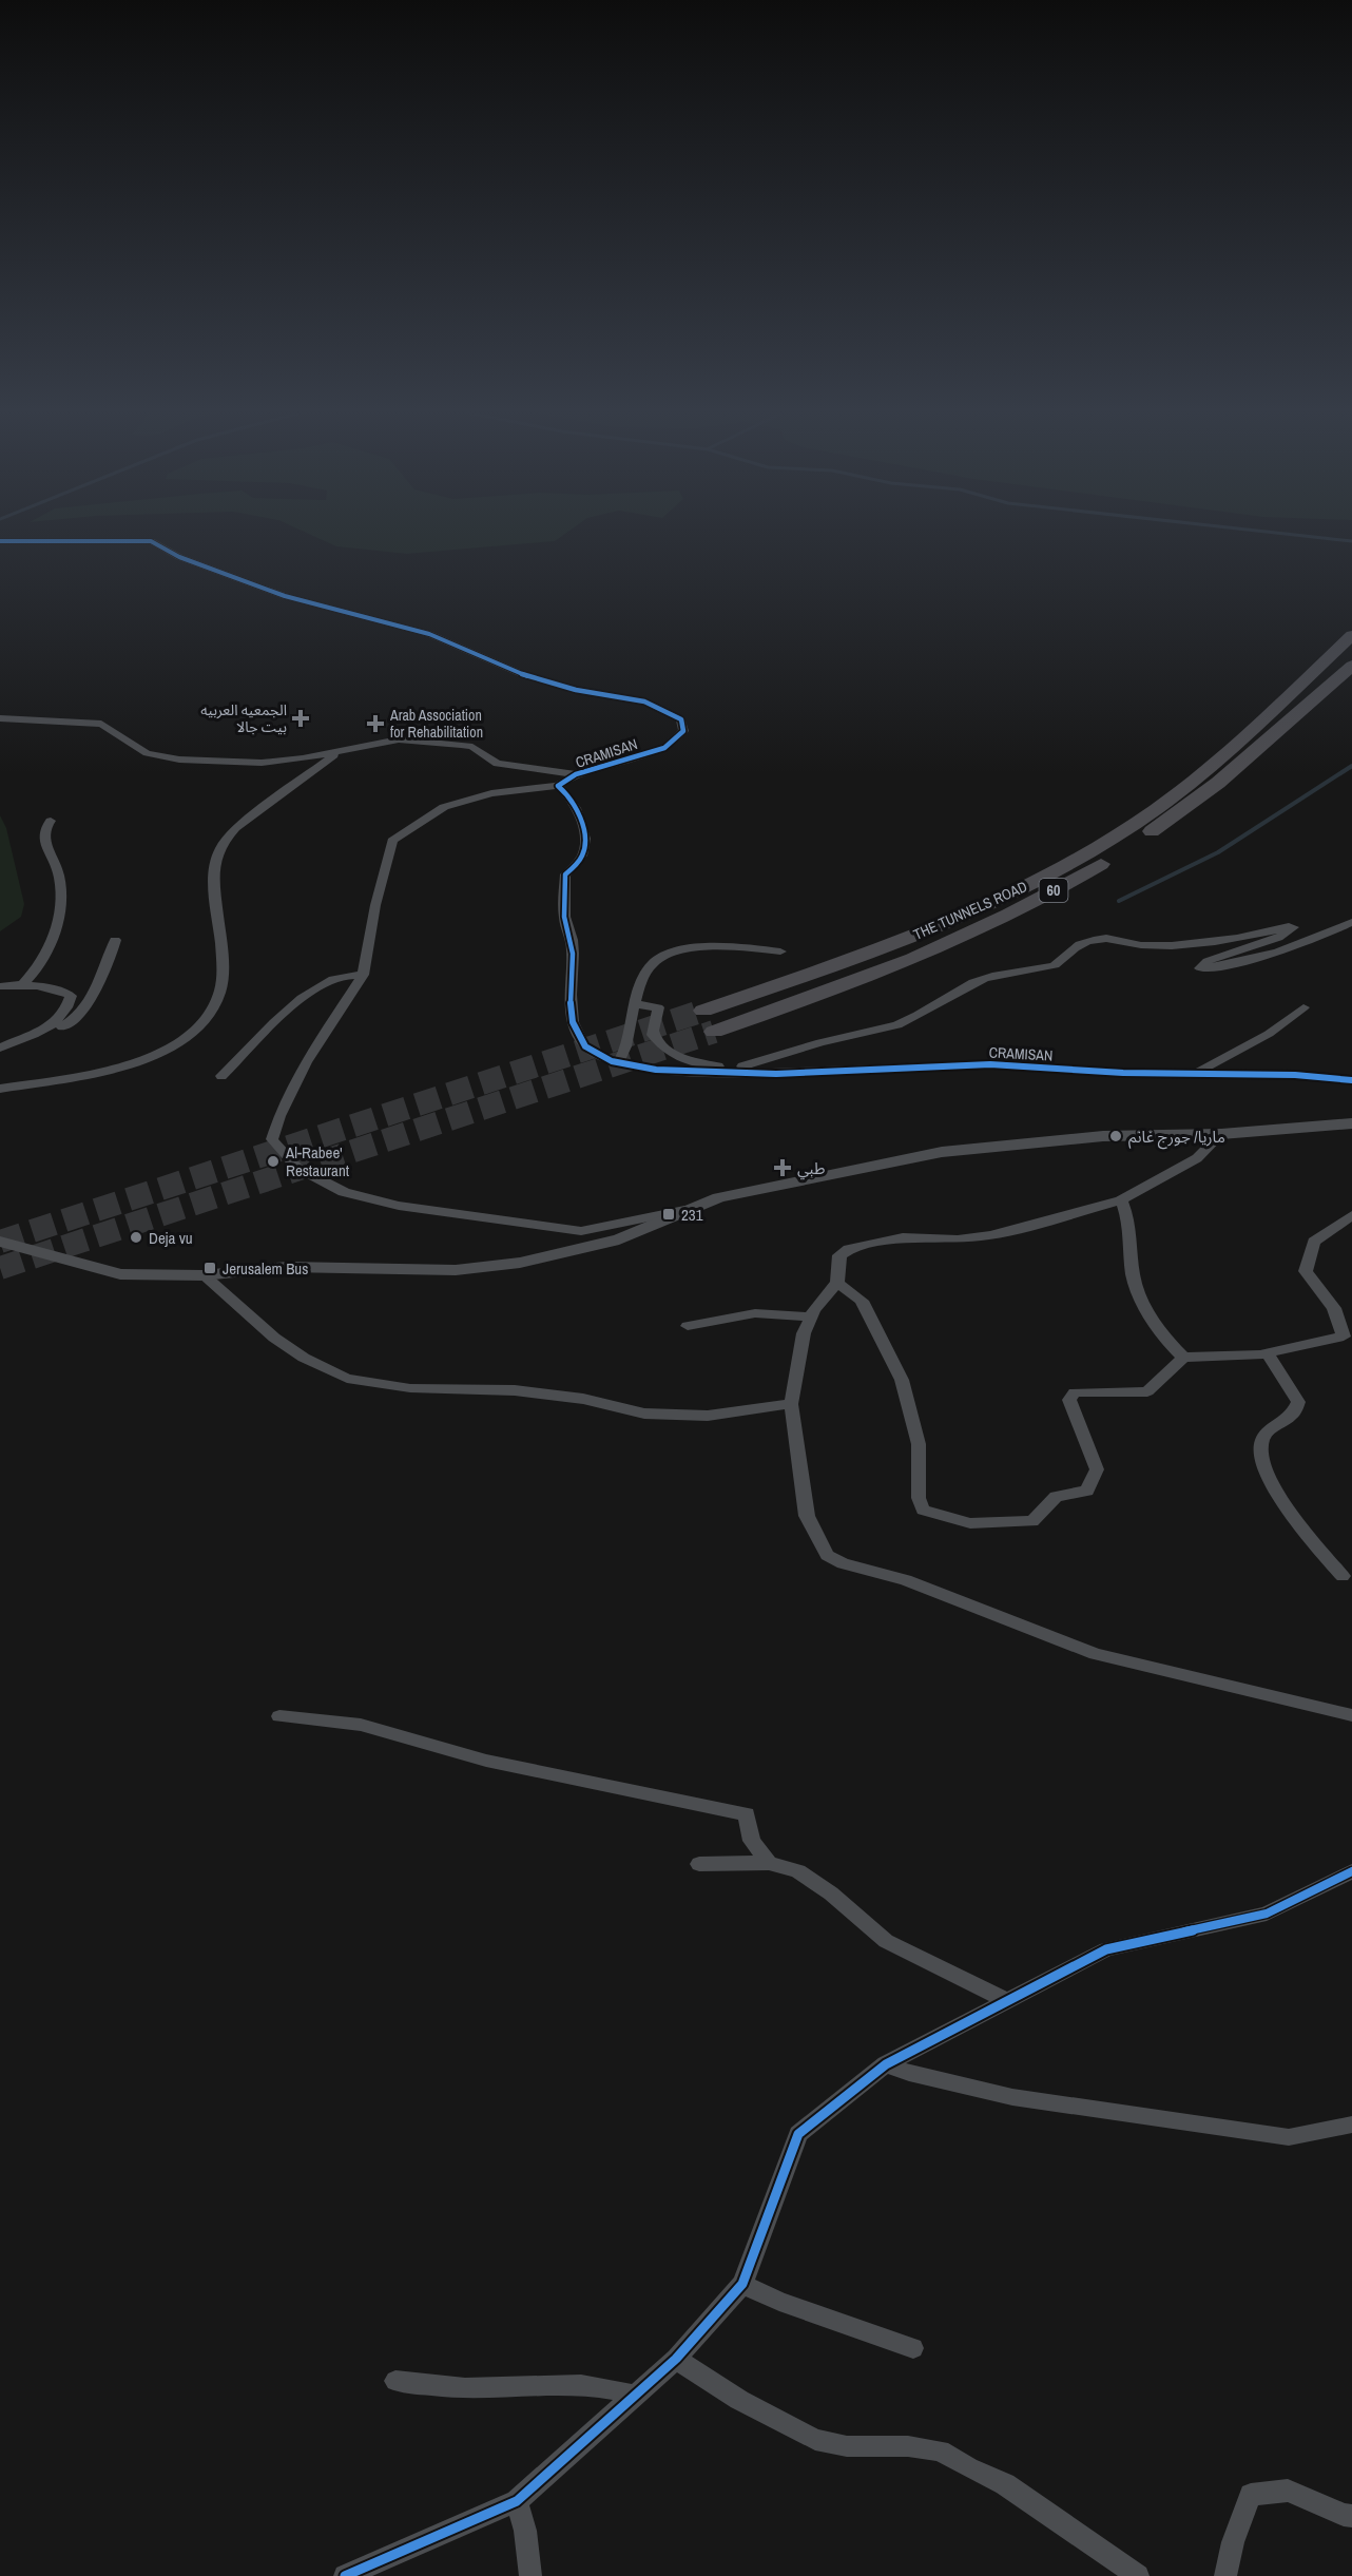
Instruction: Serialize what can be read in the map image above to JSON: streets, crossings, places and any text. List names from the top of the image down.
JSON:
{
  "streets": {
    "highway": ["60", "THE TUNNELS ROAD"],
    "street": ["CRAMISAN"]
  },
  "places": {
    "health": ["الجمعيه العربيه بيت جالا", "Arab Association for Rehabilitation", "طبي"],
    "other": ["ماريا/ جورج غانم", "Al-Rabee' Restaurant", "Deja vu"],
    "transit": ["231", "Jerusalem Bus"]
  }
}
